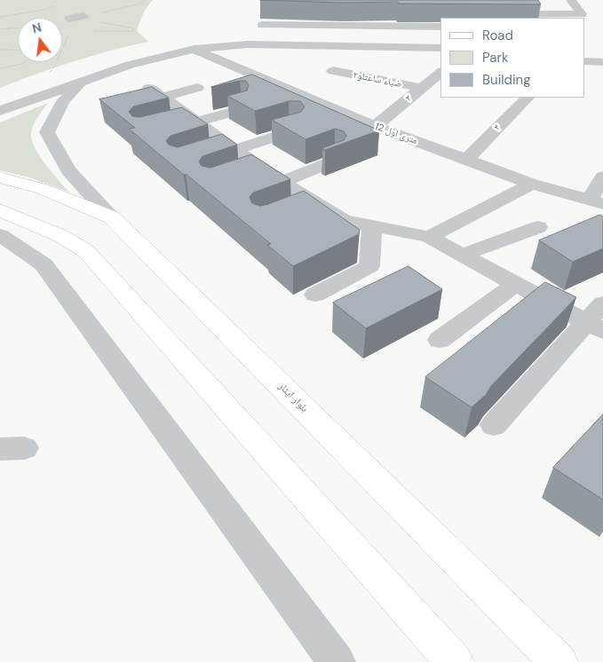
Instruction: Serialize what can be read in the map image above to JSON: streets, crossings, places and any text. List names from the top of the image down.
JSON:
{
  "streets": {
    "main road": ["بلوار ایثار"],
    "street": [
      "ضیاء ساعتلو۲",
      "۲",
      "۴",
      "12 متری اول"
    ]
  },
  "crossings": [
    ["ضیاء ساعتلو۲", "۲"],
    ["۲", "12 متری اول"],
    ["۴", "12 متری اول"]
  ],
  "legend": ["Road", "Park", "Building"],
  "north": "top"
}
